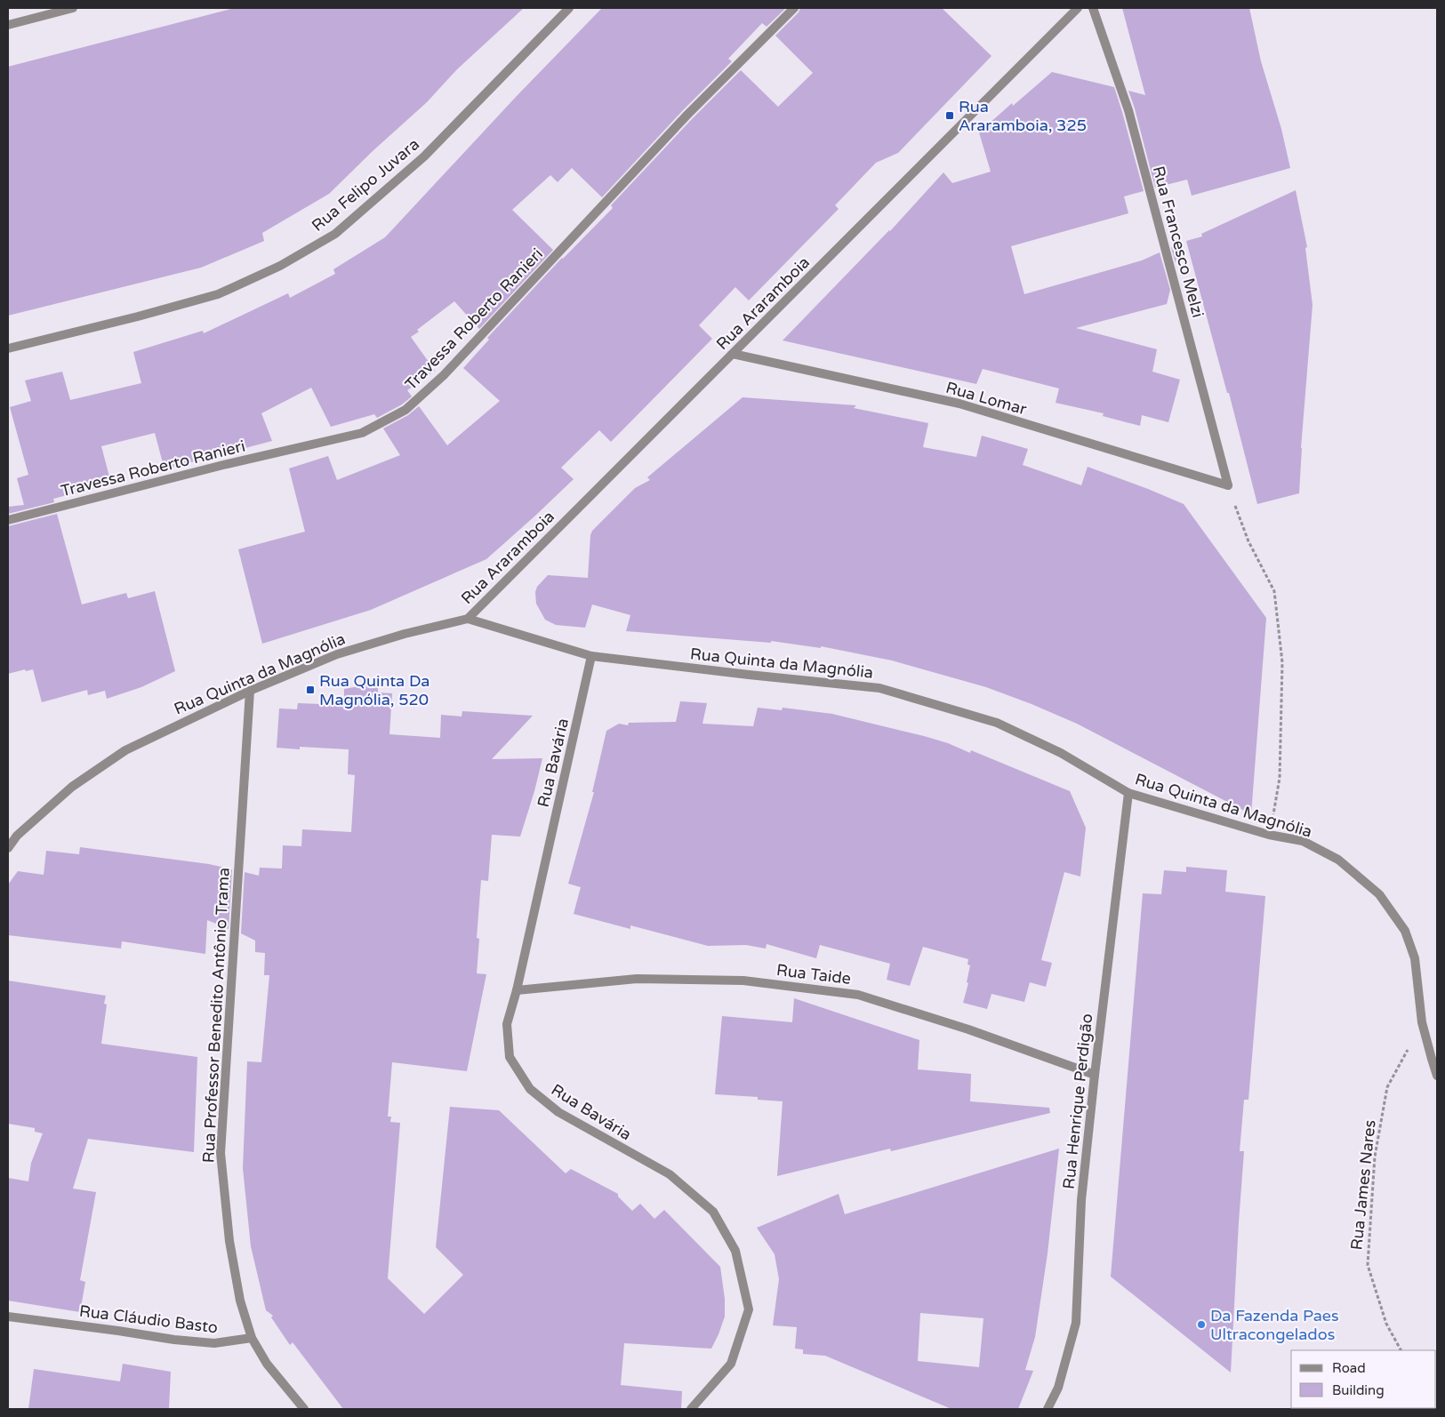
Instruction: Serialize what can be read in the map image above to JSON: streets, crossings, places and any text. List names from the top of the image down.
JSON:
{
  "streets": {
    "street": [
      "Rua Felipo Juvara",
      "Rua Francesco Melzi",
      "Rua Araramboia",
      "Travessa Roberto Ranieri",
      "Rua Lomar",
      "Rua Quinta da Magnólia",
      "Rua Bavária",
      "Rua Taide",
      "Rua Professor Benedito Antônio Trama",
      "Rua Henrique Perdigão",
      "Rua Cláudio Basto"
    ],
    "path": ["Rua James Nares"]
  },
  "crossings": [
    ["Rua Francesco Melzi", "Rua Lomar"],
    ["Rua Araramboia", "Rua Lomar"],
    ["Rua Araramboia", "Rua Quinta da Magnólia"],
    ["Rua Quinta da Magnólia", "Rua Bavária"],
    ["Rua Quinta da Magnólia", "Rua Professor Benedito Antônio Trama"],
    ["Rua Quinta da Magnólia", "Rua Henrique Perdigão"],
    ["Rua Quinta da Magnólia", "Rua James Nares"],
    ["Rua Bavária", "Rua Taide"],
    ["Rua Taide", "Rua Henrique Perdigão"],
    ["Rua Professor Benedito Antônio Trama", "Rua Cláudio Basto"]
  ],
  "places": {
    "transit": ["Rua Araramboia, 325", "Rua Quinta Da Magnólia, 520"],
    "other": ["Da Fazenda Paes Ultracongelados"]
  },
  "legend": ["Road", "Building"]
}
